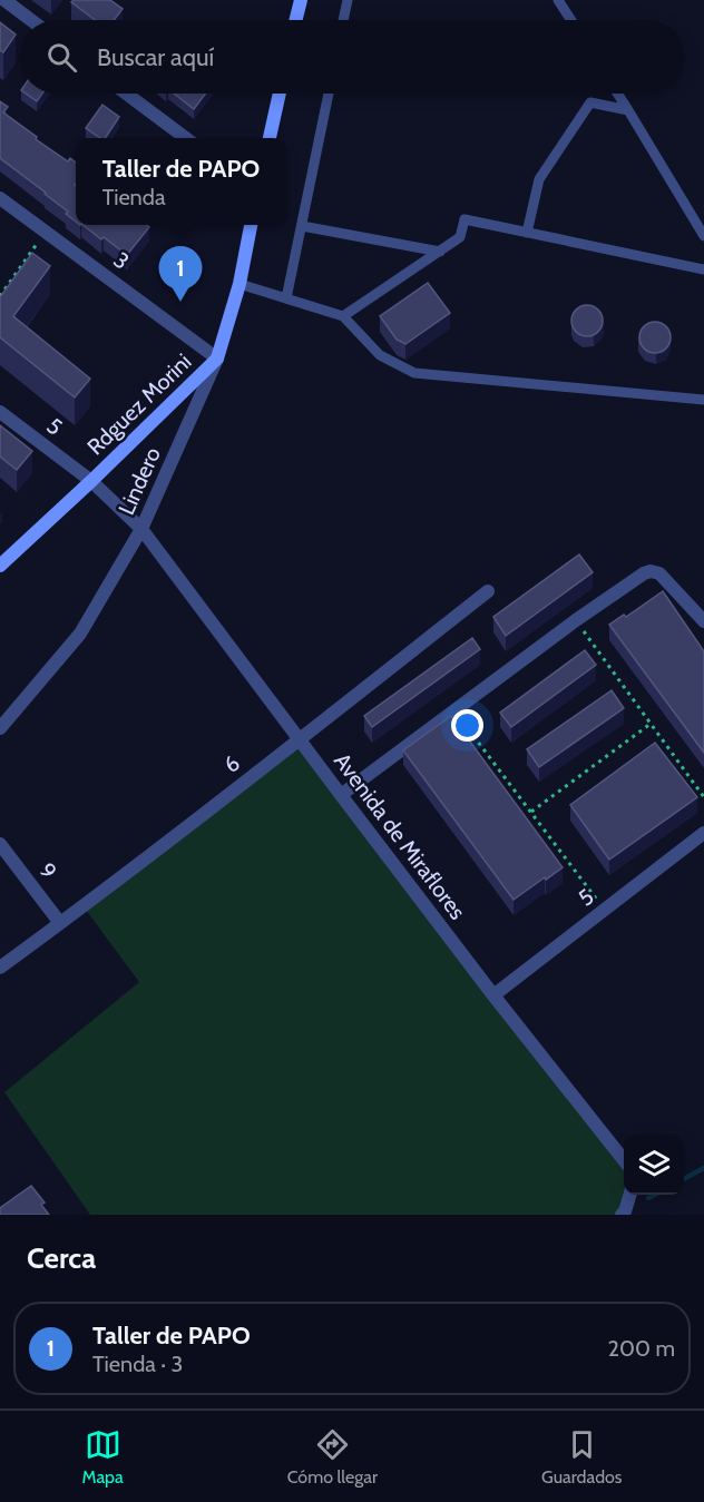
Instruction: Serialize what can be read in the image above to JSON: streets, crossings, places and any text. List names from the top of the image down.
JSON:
{
  "streets": {
    "street": [
      "3",
      "Rdguez Morini",
      "5",
      "Lindero",
      "6",
      "Avenida de Miraflores",
      "9"
    ]
  },
  "crossings": [
    ["3", "Rdguez Morini"],
    ["3", "Lindero"],
    ["Rdguez Morini", "5"],
    ["Rdguez Morini", "Lindero"],
    ["5", "Lindero"],
    ["5", "Avenida de Miraflores"],
    ["Lindero", "Avenida de Miraflores"],
    ["6", "Avenida de Miraflores"],
    ["6", "9"]
  ],
  "page": {
    "search": "Buscar aquí",
    "popup": ["Taller de PAPO", "Tienda"],
    "pins": "1",
    "heading": "Cerca",
    "list": [
      {
        "mark": "1",
        "name": "Taller de PAPO",
        "note": "Tienda · 3",
        "value": "200 m"
      }
    ],
    "nav": ["Mapa", "Cómo llegar", "Guardados"]
  }
}
